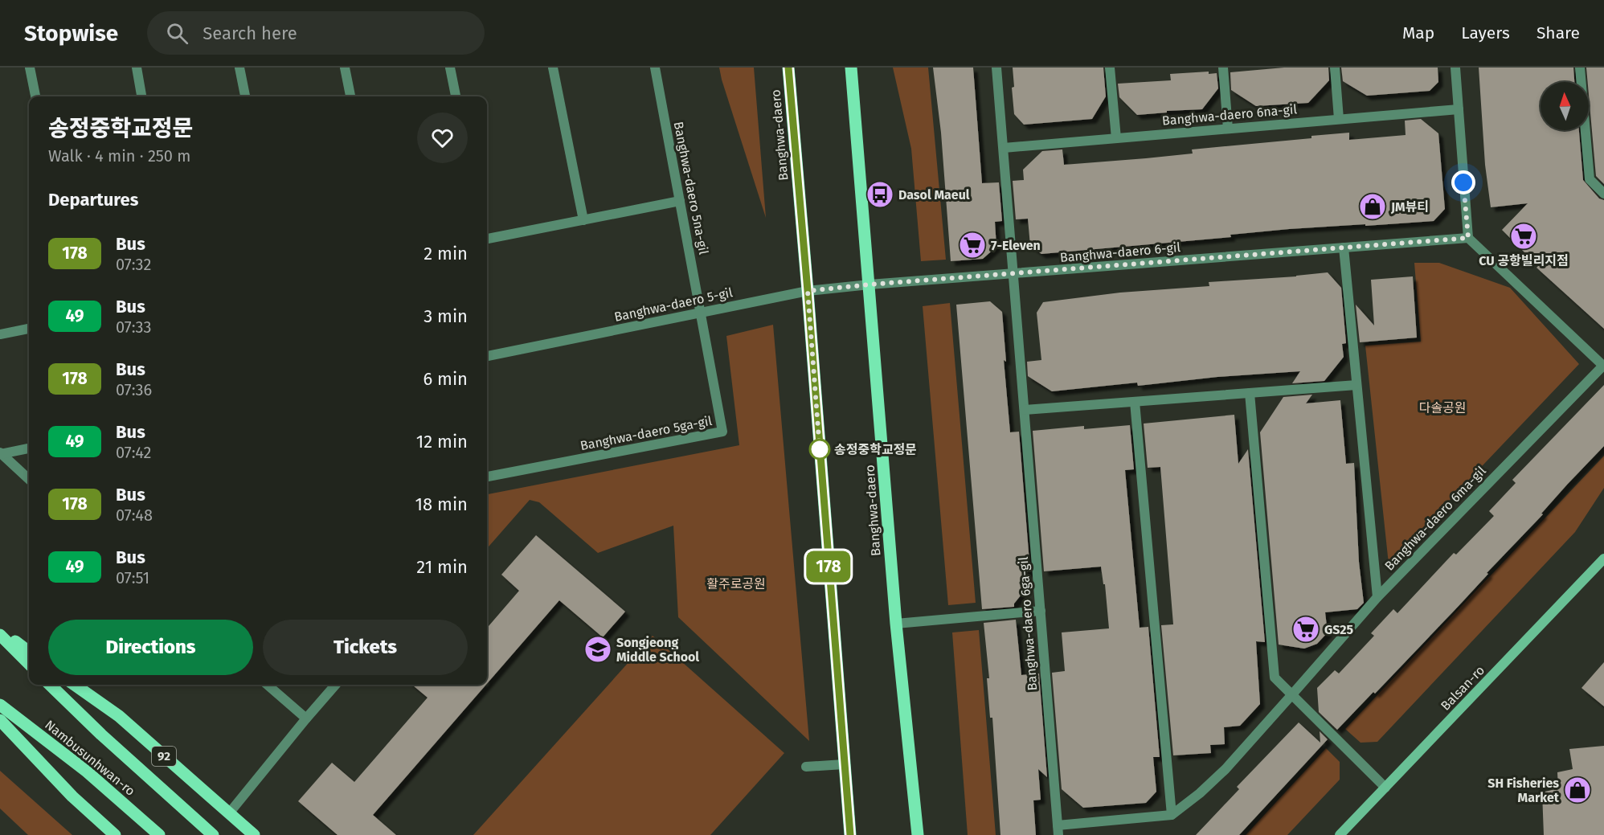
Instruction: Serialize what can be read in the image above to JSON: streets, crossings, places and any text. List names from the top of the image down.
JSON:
{
  "streets": {
    "main road": ["Banghwa-daero", "92", "Nambusunhwan-ro"],
    "street": [
      "Banghwa-daero 6na-gil",
      "Banghwa-daero 5na-gil",
      "Banghwa-daero 6-gil",
      "Banghwa-daero 5-gil",
      "Banghwa-daero 5ga-gil",
      "Banghwa-daero 6ma-gil",
      "Banghwa-daero 6ga-gil",
      "Balsan-ro"
    ]
  },
  "crossings": [
    ["Banghwa-daero", "Banghwa-daero 6-gil"],
    ["Banghwa-daero", "Banghwa-daero 5-gil"],
    ["Banghwa-daero 5na-gil", "Banghwa-daero 5-gil"],
    ["Banghwa-daero 5na-gil", "Banghwa-daero 5ga-gil"],
    ["Banghwa-daero 6-gil", "Banghwa-daero 5-gil"],
    ["Banghwa-daero 6-gil", "Banghwa-daero 6ga-gil"],
    ["Banghwa-daero 5-gil", "Banghwa-daero 5ga-gil"]
  ],
  "parks": ["다솔공원", "활주로공원"],
  "places": {
    "bus stop": ["Dasol Maeul"],
    "shop": ["JM뷰티", "SH Fisheries Market"],
    "supermarket": ["CU 공항빌리지점", "7-Eleven", "GS25"],
    "other": ["송정중학교정문"],
    "school or university": ["Songjeong Middle School"]
  },
  "lines": ["bus line 178"],
  "north": "top",
  "page": {
    "header": "Stopwise",
    "search": "Search here",
    "nav": ["Map", "Layers", "Share"],
    "on_map": "178",
    "heading": [
      ["송정중학교정문", "Walk · 4 min · 250 m"],
      "Departures"
    ],
    "list": [
      {
        "mark": "178",
        "name": "Bus",
        "note": "07:32",
        "value": "2 min"
      },
      {
        "mark": "49",
        "name": "Bus",
        "note": "07:33",
        "value": "3 min"
      },
      {
        "mark": "178",
        "name": "Bus",
        "note": "07:36",
        "value": "6 min"
      },
      {
        "mark": "49",
        "name": "Bus",
        "note": "07:42",
        "value": "12 min"
      },
      {
        "mark": "178",
        "name": "Bus",
        "note": "07:48",
        "value": "18 min"
      },
      {
        "mark": "49",
        "name": "Bus",
        "note": "07:51",
        "value": "21 min"
      }
    ],
    "buttons": ["Directions", "Tickets"]
  }
}
